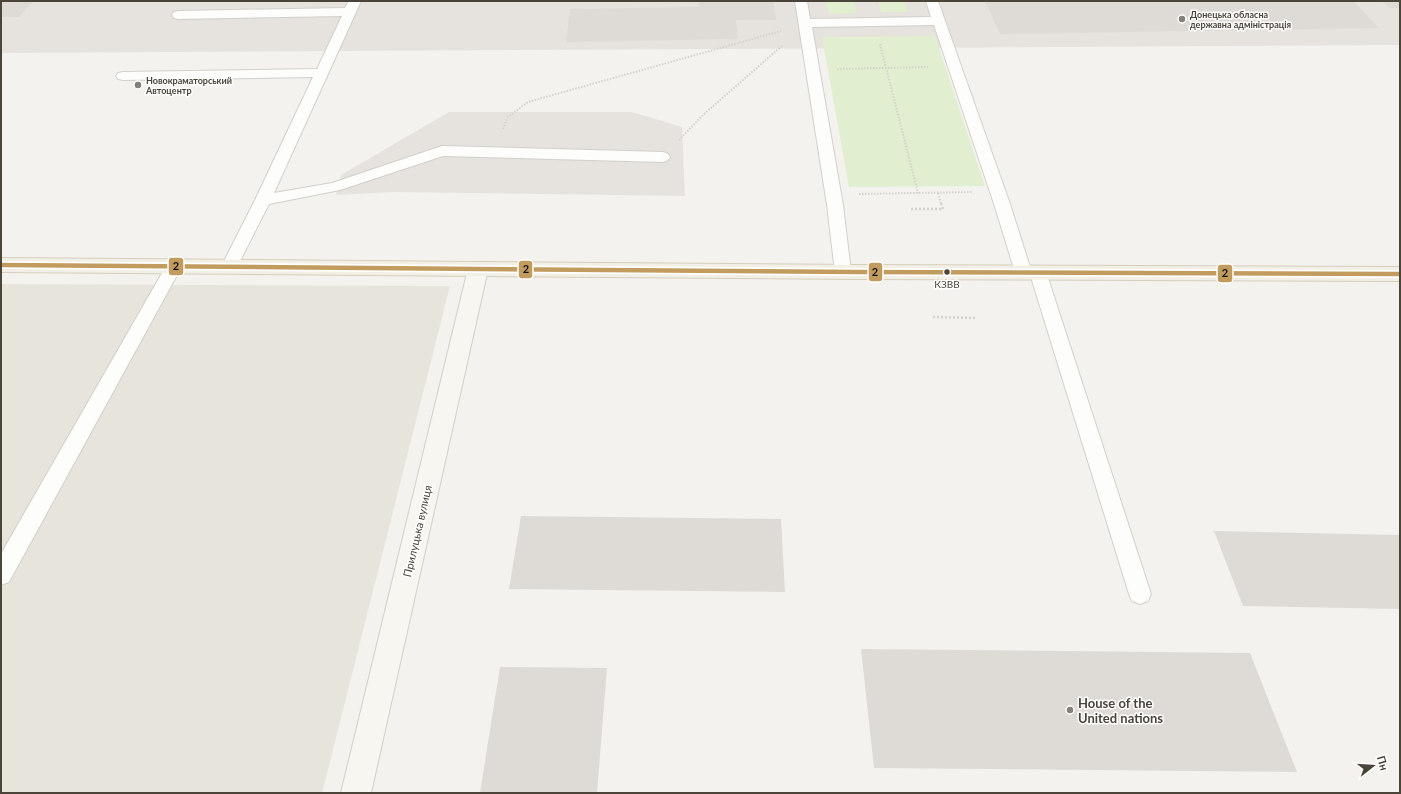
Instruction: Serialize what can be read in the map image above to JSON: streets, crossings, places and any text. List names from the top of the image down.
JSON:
{
  "streets": {
    "street": ["Прилуцька вулиця"]
  },
  "places": [
    "Донецька обласна державна адміністрація",
    "Новокраматорський Автоцентр",
    "КЗВВ",
    "House of the United nations"
  ],
  "lines": ["transit line 2"],
  "north": "right"
}
